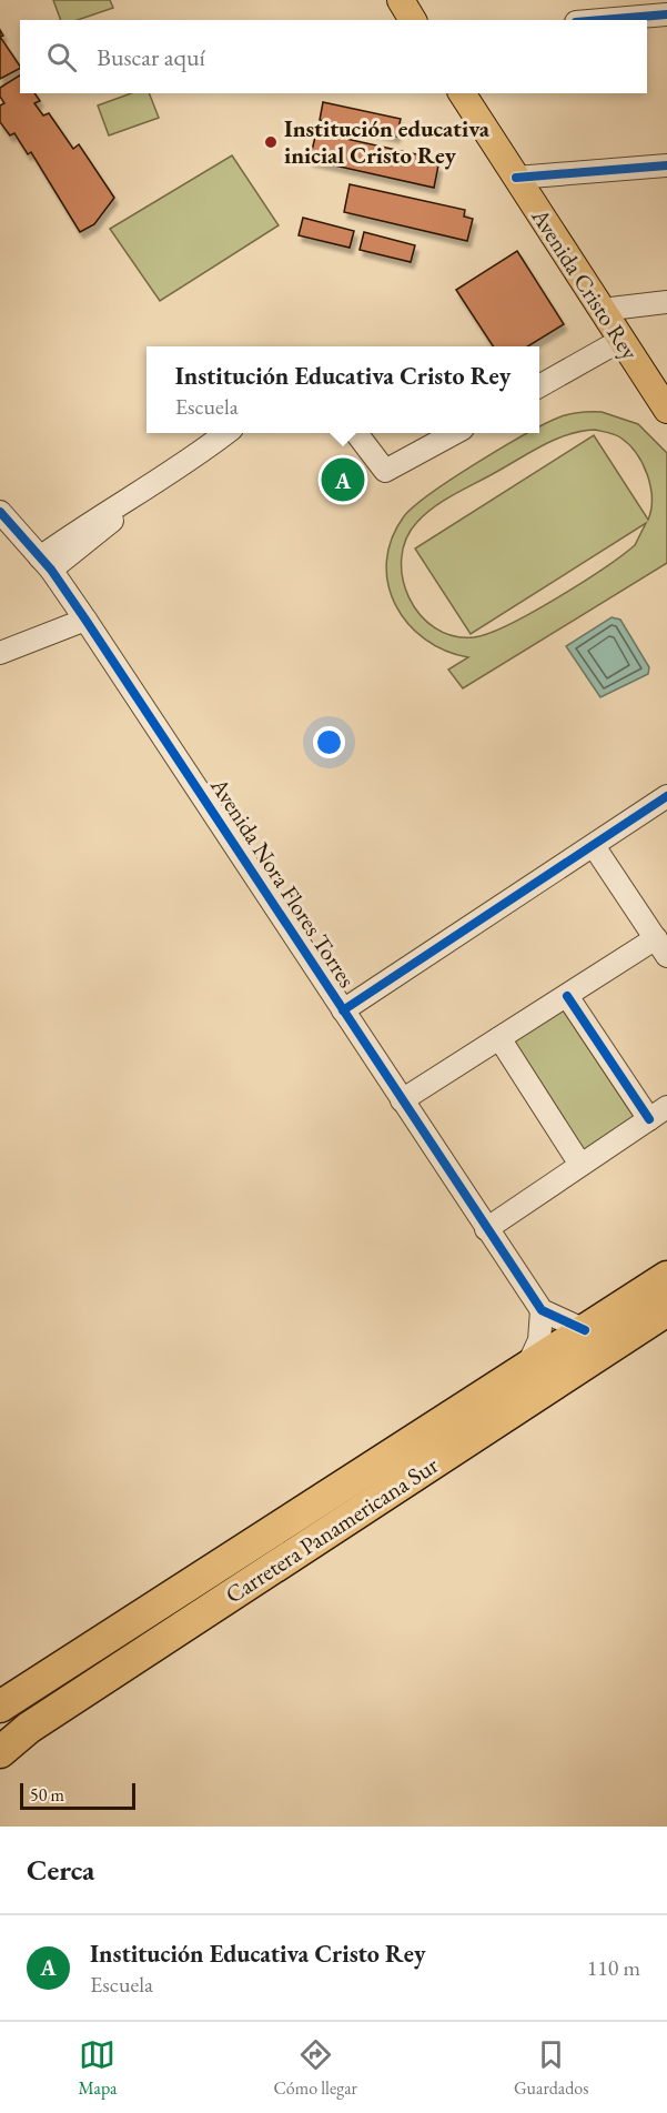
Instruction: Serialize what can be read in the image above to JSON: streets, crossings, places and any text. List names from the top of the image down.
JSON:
{
  "streets": {
    "highway": ["Carretera Panamericana Sur"],
    "main road": ["Avenida Cristo Rey"],
    "street": ["Avenida Nora Flores Torres"]
  },
  "places": ["Institución educativa inicial Cristo Rey"],
  "scale_bar": "50 m",
  "page": {
    "search": "Buscar aquí",
    "popup": ["Institución Educativa Cristo Rey", "Escuela"],
    "pins": "A",
    "scale": "50 m",
    "heading": "Cerca",
    "list": [
      {
        "mark": "A",
        "name": "Institución Educativa Cristo Rey",
        "note": "Escuela",
        "value": "110 m"
      }
    ],
    "nav": ["Mapa", "Cómo llegar", "Guardados"]
  }
}
